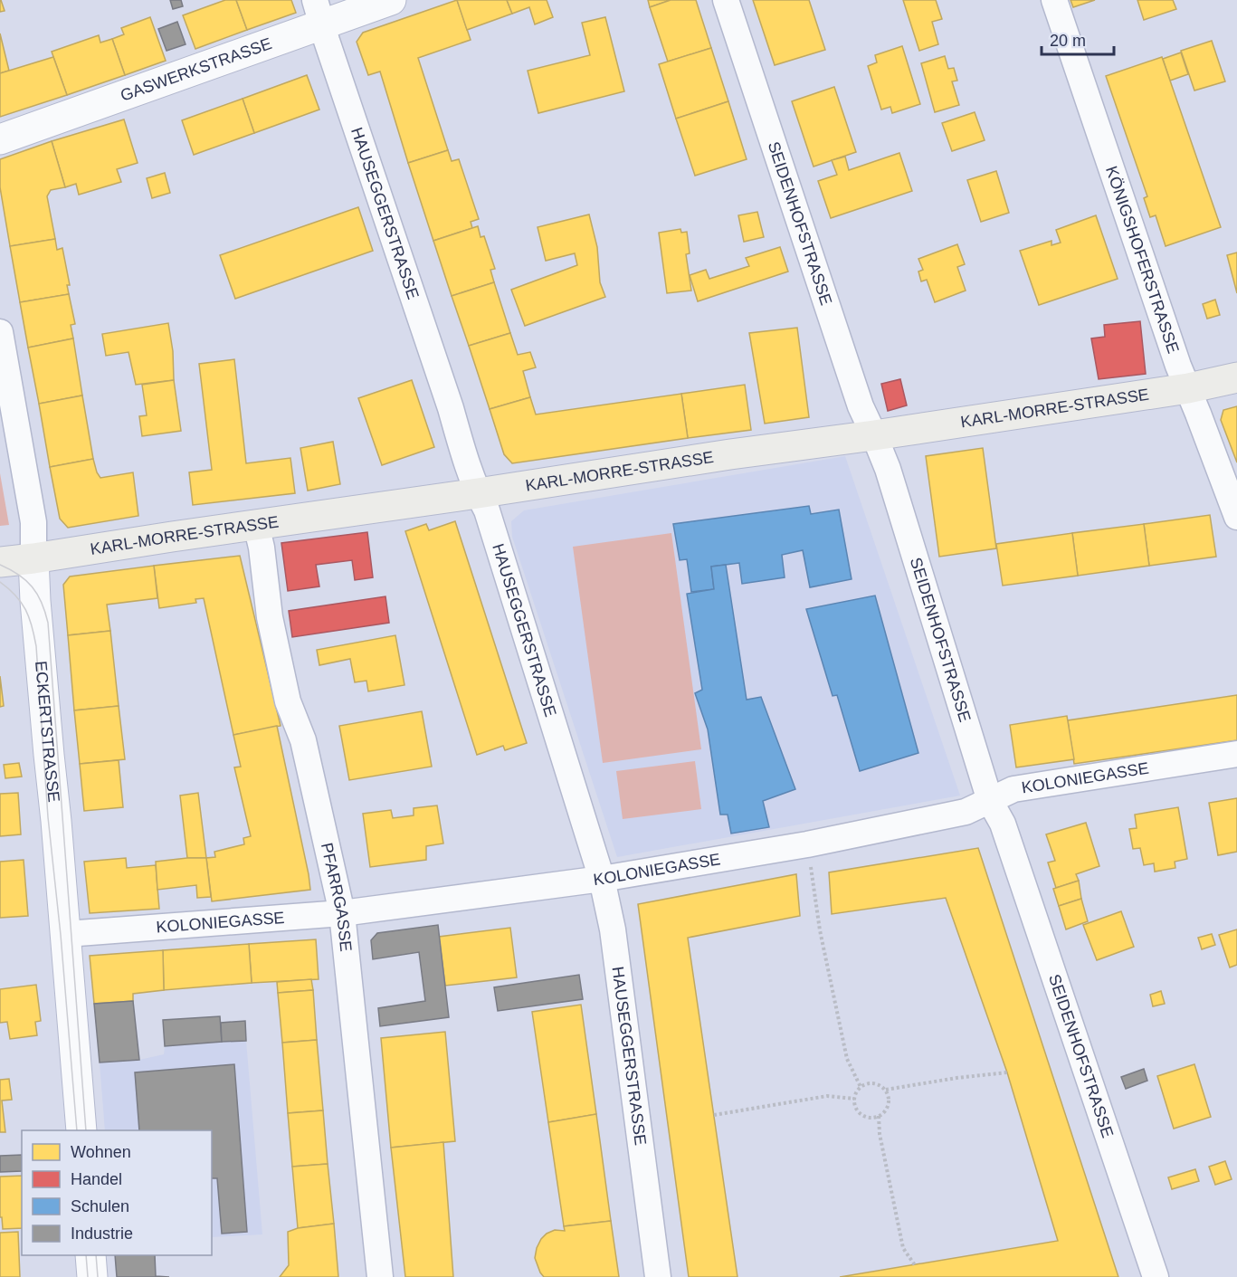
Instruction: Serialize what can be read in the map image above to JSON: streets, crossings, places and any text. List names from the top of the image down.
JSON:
{
  "streets": {
    "main road": ["KARL-MORRE-STRASSE"],
    "street": [
      "GASWERKSTRASSE",
      "HAUSEGGERSTRASSE",
      "SEIDENHOFSTRASSE",
      "KÖNIGSHOFERSTRASSE",
      "ECKERTSTRASSE",
      "KOLONIEGASSE",
      "PFARRGASSE"
    ]
  },
  "crossings": [
    ["GASWERKSTRASSE", "HAUSEGGERSTRASSE"],
    ["HAUSEGGERSTRASSE", "KARL-MORRE-STRASSE"],
    ["HAUSEGGERSTRASSE", "KOLONIEGASSE"],
    ["SEIDENHOFSTRASSE", "KARL-MORRE-STRASSE"],
    ["SEIDENHOFSTRASSE", "KOLONIEGASSE"],
    ["KÖNIGSHOFERSTRASSE", "KARL-MORRE-STRASSE"],
    ["KARL-MORRE-STRASSE", "ECKERTSTRASSE"],
    ["KARL-MORRE-STRASSE", "PFARRGASSE"],
    ["ECKERTSTRASSE", "KOLONIEGASSE"],
    ["KOLONIEGASSE", "PFARRGASSE"]
  ],
  "legend": [
    "Wohnen",
    "Handel",
    "Schulen",
    "Industrie"
  ],
  "scale_bar": "20 m"
}
